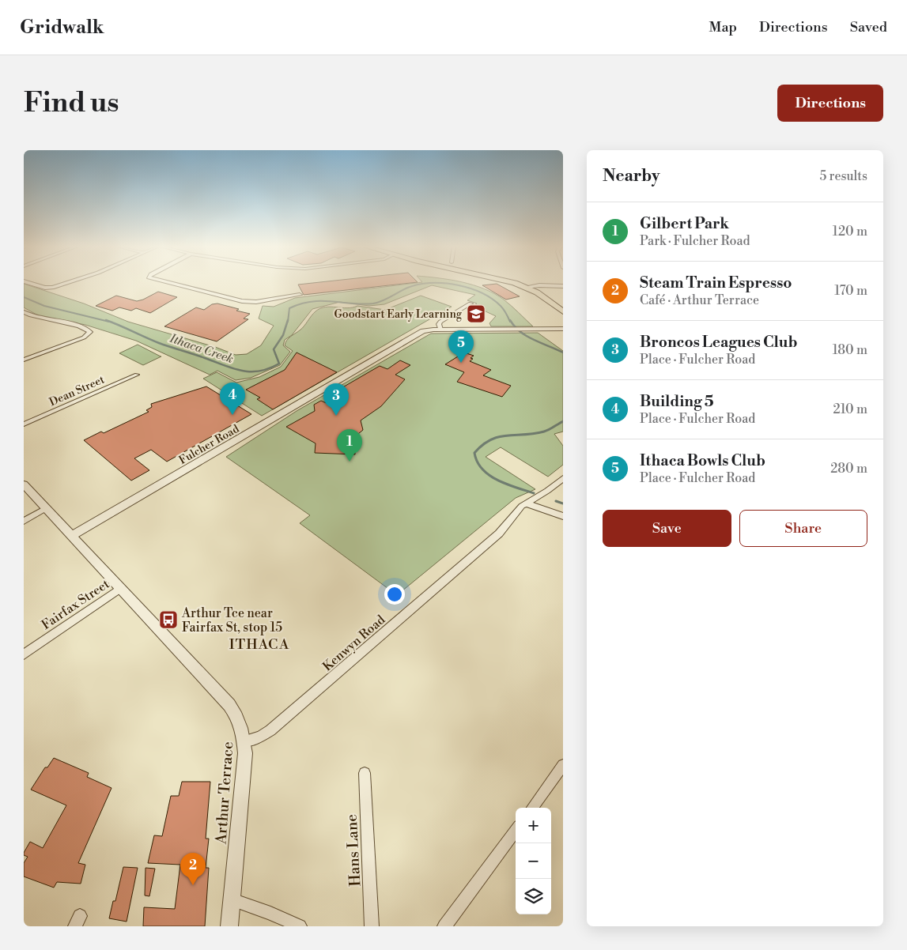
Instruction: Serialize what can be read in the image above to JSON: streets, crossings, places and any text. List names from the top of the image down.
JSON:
{
  "streets": {
    "street": [
      "Dean Street",
      "Fulcher Road",
      "Fairfax Street",
      "Kenwyn Road",
      "Arthur Terrace",
      "Hans Lane"
    ]
  },
  "crossings": [
    ["Fulcher Road", "Arthur Terrace"],
    ["Fairfax Street", "Arthur Terrace"],
    ["Kenwyn Road", "Arthur Terrace"]
  ],
  "districts": ["ITHACA"],
  "water": ["Ithaca Creek"],
  "places": {
    "school or university": ["Goodstart Early Learning"],
    "bus stop": ["Arthur Tce near Fairfax St, stop 15"]
  },
  "page": {
    "header": "Gridwalk",
    "nav": ["Map", "Directions", "Saved"],
    "buttons": [
      "Directions",
      ["Save", "Share"]
    ],
    "title": "Find us",
    "heading": ["Nearby", "5 results"],
    "list": [
      {
        "mark": "1",
        "name": "Gilbert Park",
        "note": "Park · Fulcher Road",
        "value": "120 m"
      },
      {
        "mark": "2",
        "name": "Steam Train Espresso",
        "note": "Café · Arthur Terrace",
        "value": "170 m"
      },
      {
        "mark": "3",
        "name": "Broncos Leagues Club",
        "note": "Place · Fulcher Road",
        "value": "180 m"
      },
      {
        "mark": "4",
        "name": "Building 5",
        "note": "Place · Fulcher Road",
        "value": "210 m"
      },
      {
        "mark": "5",
        "name": "Ithaca Bowls Club",
        "note": "Place · Fulcher Road",
        "value": "280 m"
      }
    ],
    "pins": [
      "5",
      "4",
      "3",
      "1",
      "2"
    ],
    "map_buttons": ["+", "−"]
  }
}
